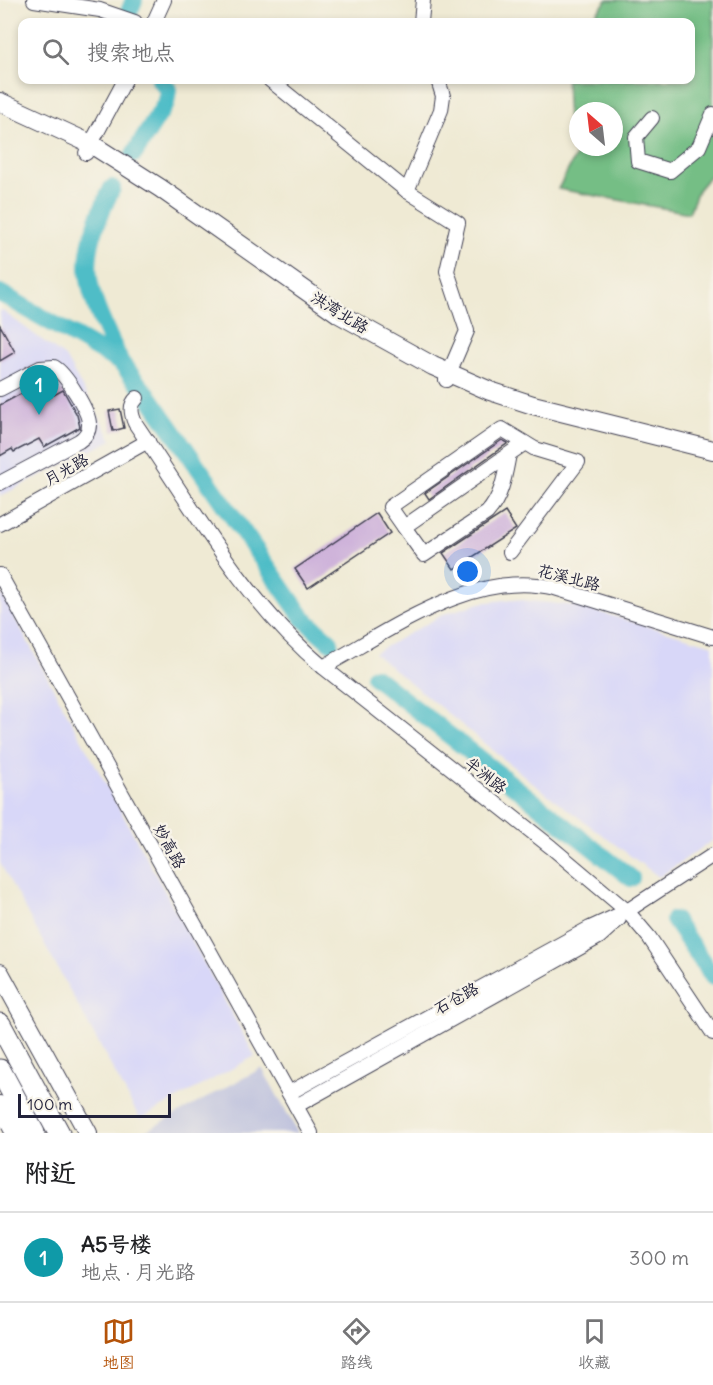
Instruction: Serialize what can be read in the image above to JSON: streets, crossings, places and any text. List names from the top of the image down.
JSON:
{
  "streets": {
    "main road": ["洪湾北路"],
    "street": [
      "月光路",
      "花溪北路",
      "半洲路",
      "妙高路",
      "石仓路"
    ]
  },
  "crossings": [
    ["月光路", "半洲路"],
    ["花溪北路", "半洲路"],
    ["半洲路", "石仓路"],
    ["妙高路", "石仓路"]
  ],
  "scale_bar": "100 m",
  "north": "top left",
  "page": {
    "search": "搜索地点",
    "pins": "1",
    "scale": "100 m",
    "heading": "附近",
    "list": [
      {
        "mark": "1",
        "name": "A5号楼",
        "note": "地点 · 月光路",
        "value": "300 m"
      }
    ],
    "nav": ["地图", "路线", "收藏"]
  }
}
